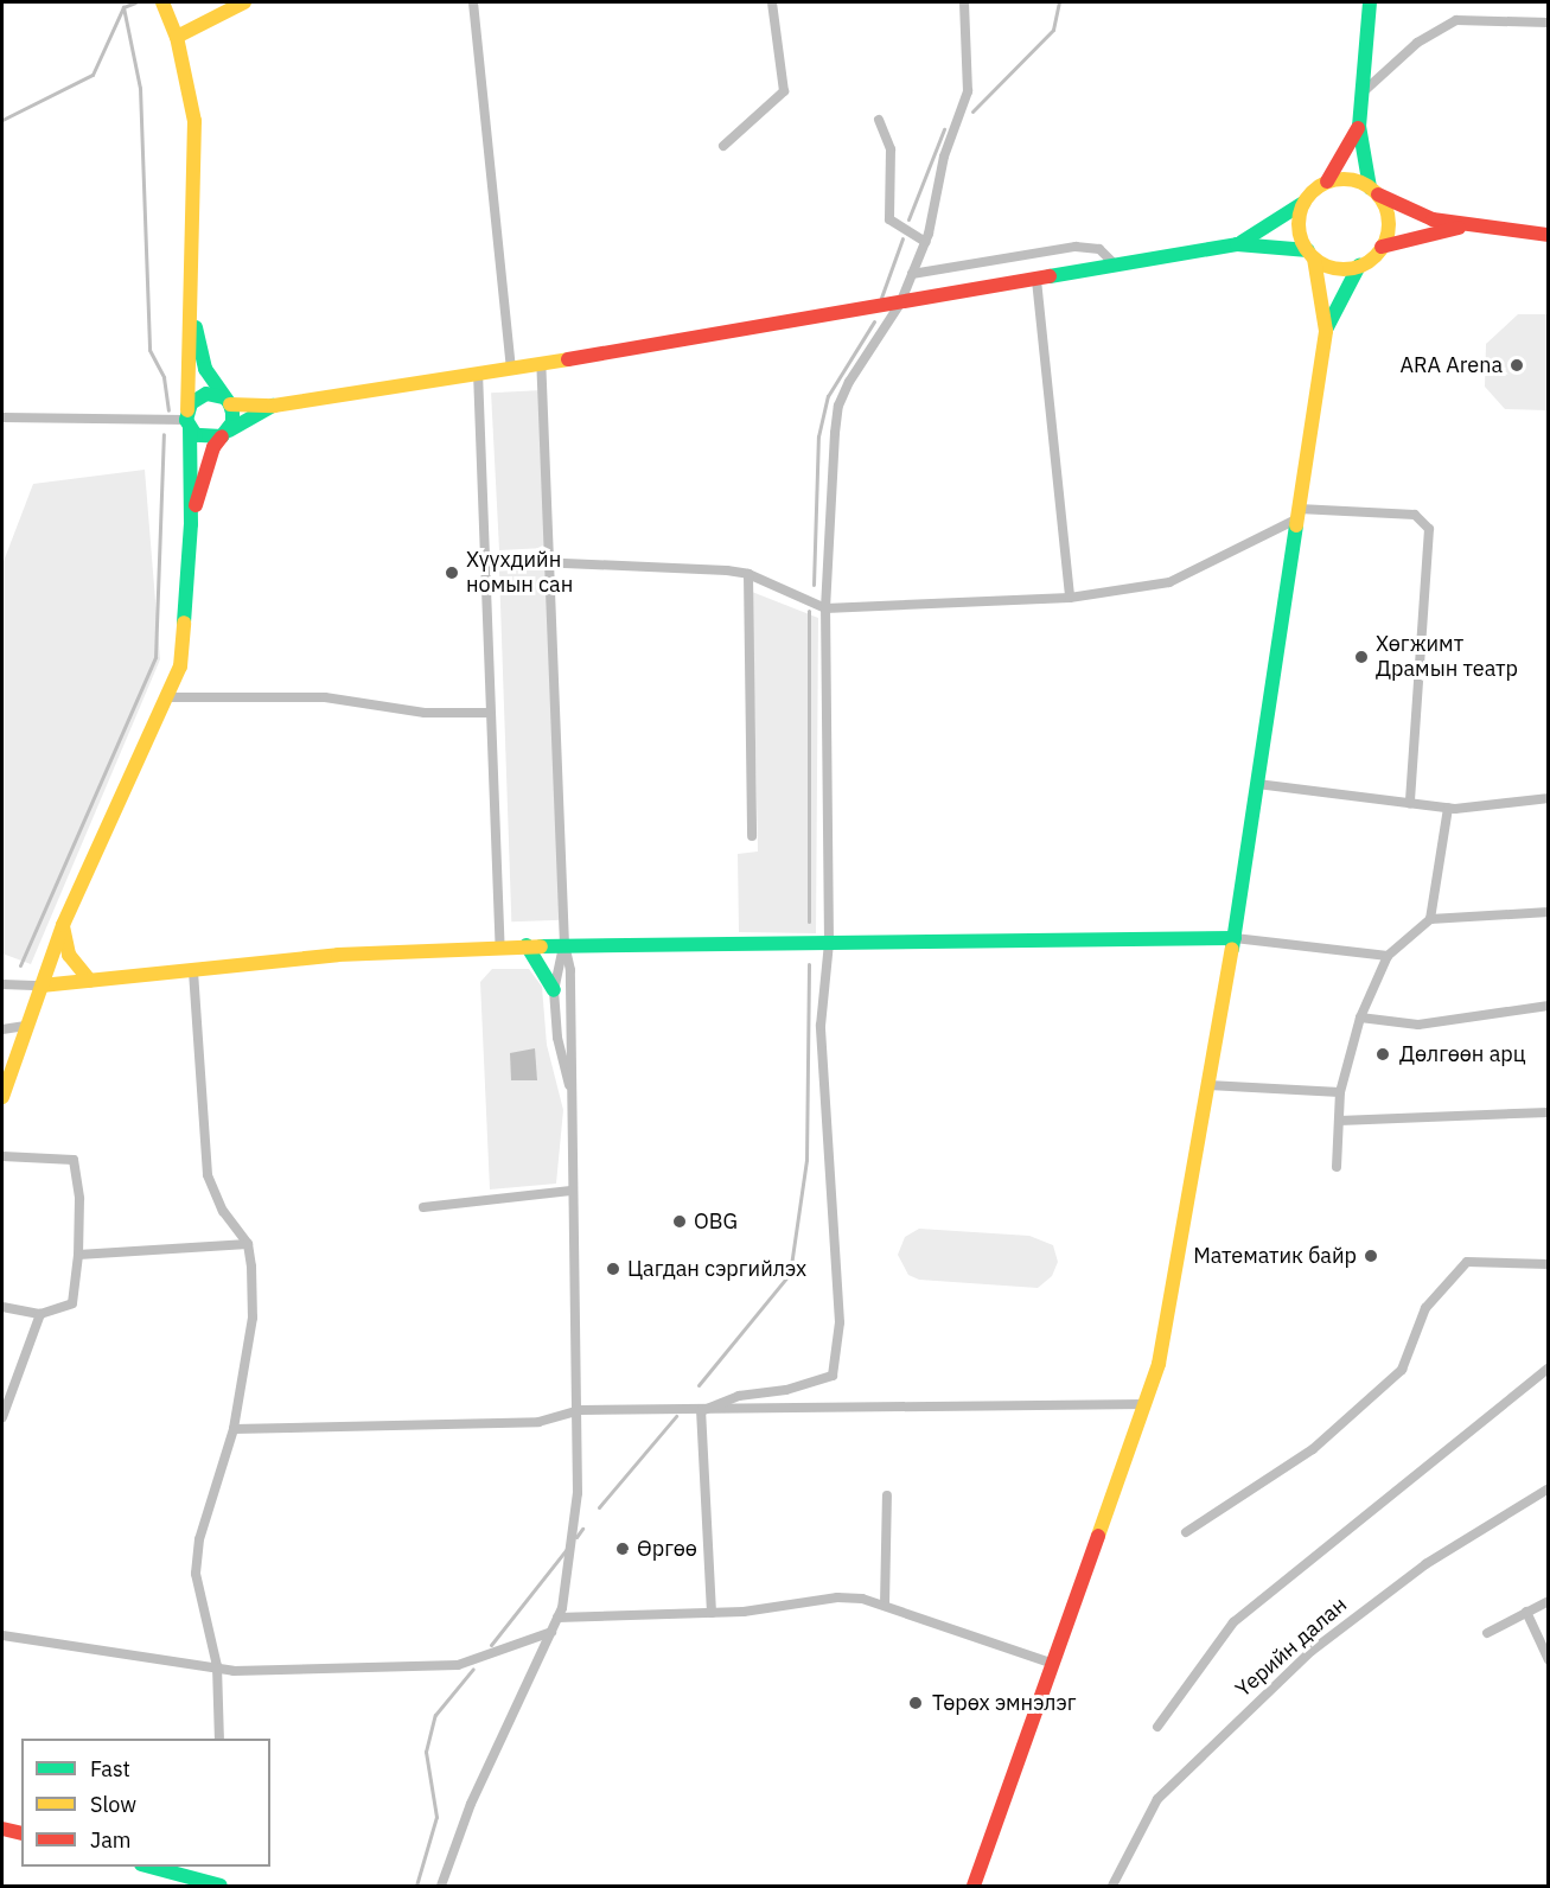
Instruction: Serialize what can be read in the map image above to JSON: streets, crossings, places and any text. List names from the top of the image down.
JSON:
{
  "streets": {
    "street": ["Үерийн далан"]
  },
  "places": [
    "ARA Arena",
    "Хүүхдийн номын сан",
    "Хөгжимт Драмын театр",
    "Дөлгөөн арц",
    "OBG",
    "Математик байр",
    "Цагдан сэргийлэх",
    "Өргөө",
    "Төрөх эмнэлэг"
  ],
  "legend": ["Fast", "Slow", "Jam"]
}
